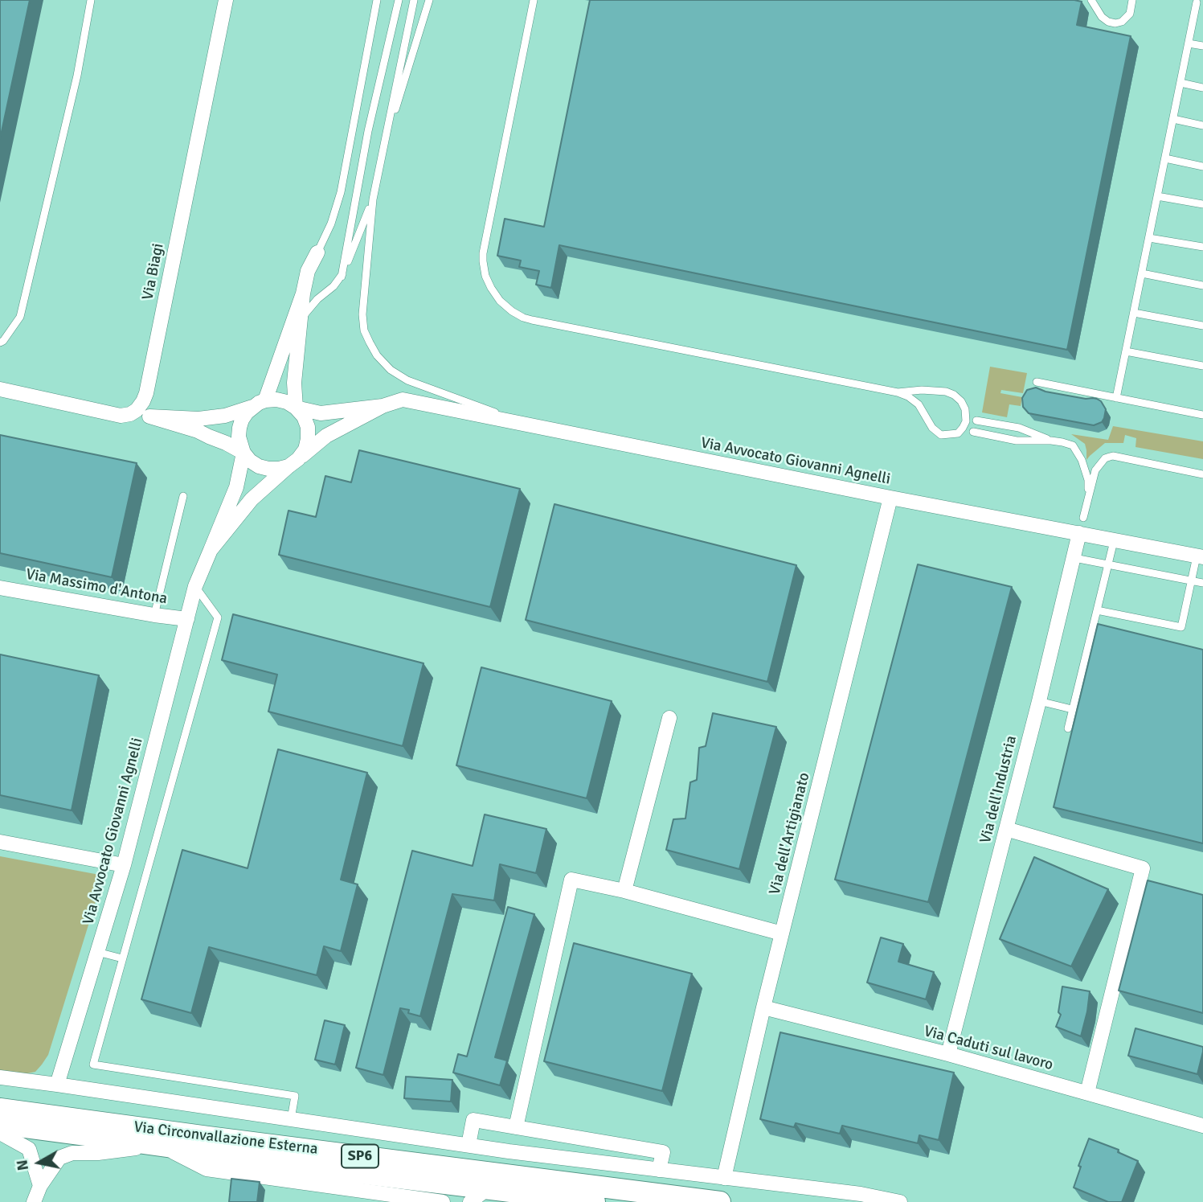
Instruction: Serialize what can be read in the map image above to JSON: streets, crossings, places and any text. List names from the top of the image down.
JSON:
{
  "streets": {
    "main road": ["Via Circonvallazione Esterna", "SP6"],
    "street": [
      "Via Biagi",
      "Via Avvocato Giovanni Agnelli",
      "Via Massimo d'Antona",
      "Via dell'Industria",
      "Via dell'Artigianato",
      "Via Caduti sul lavoro"
    ]
  },
  "crossings": [
    ["Via Avvocato Giovanni Agnelli", "Via Massimo d'Antona"],
    ["Via Avvocato Giovanni Agnelli", "Via dell'Industria"],
    ["Via Avvocato Giovanni Agnelli", "Via dell'Artigianato"],
    ["Via Avvocato Giovanni Agnelli", "Via Circonvallazione Esterna"],
    ["Via dell'Industria", "Via Caduti sul lavoro"],
    ["Via dell'Artigianato", "Via Caduti sul lavoro"],
    ["Via dell'Artigianato", "Via Circonvallazione Esterna"]
  ],
  "north": "left"
}
